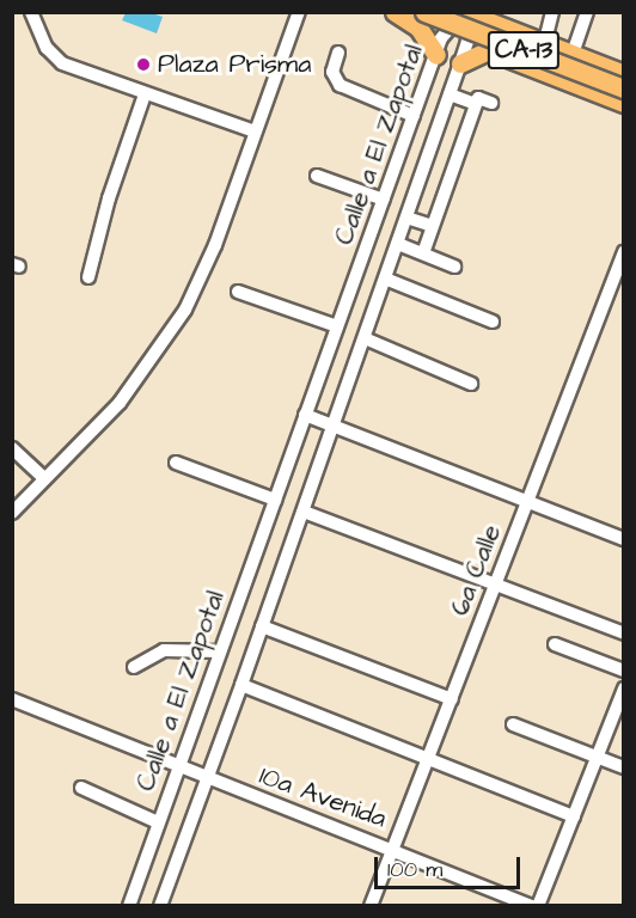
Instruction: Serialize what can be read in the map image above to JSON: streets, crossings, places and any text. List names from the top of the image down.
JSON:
{
  "streets": {
    "highway": ["CA-13"],
    "street": ["Calle a El Zapotal", "6a Calle", "10a Avenida"]
  },
  "crossings": [
    ["Calle a El Zapotal", "10a Avenida"],
    ["6a Calle", "10a Avenida"]
  ],
  "places": ["Plaza Prisma"],
  "scale_bar": "100 m"
}
